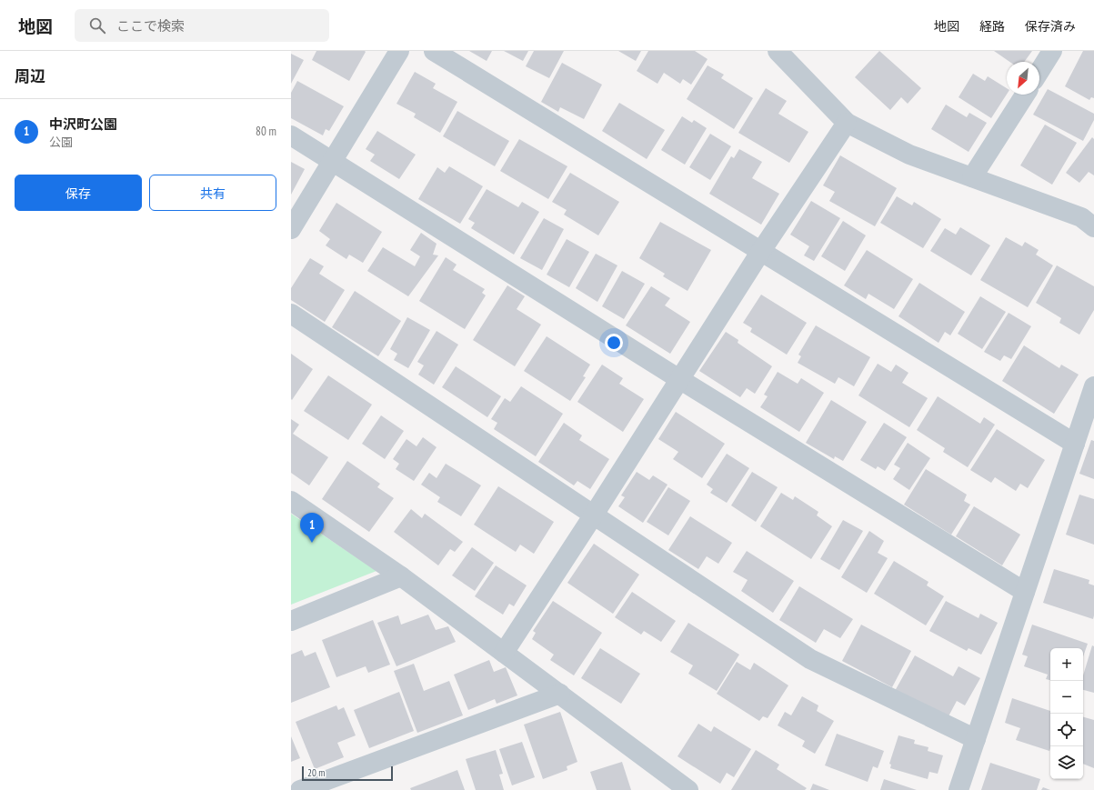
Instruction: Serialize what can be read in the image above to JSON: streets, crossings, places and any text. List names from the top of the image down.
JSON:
{
  "scale_bar": "20 m",
  "north": "bottom left",
  "page": {
    "header": "地図",
    "search": "ここで検索",
    "nav": ["地図", "経路", "保存済み"],
    "heading": "周辺",
    "list": [
      {
        "mark": "1",
        "name": "中沢町公園",
        "note": "公園",
        "value": "80 m"
      }
    ],
    "buttons": ["保存", "共有"],
    "pins": "1",
    "map_buttons": ["+", "−"],
    "scale": "20 m"
  }
}
